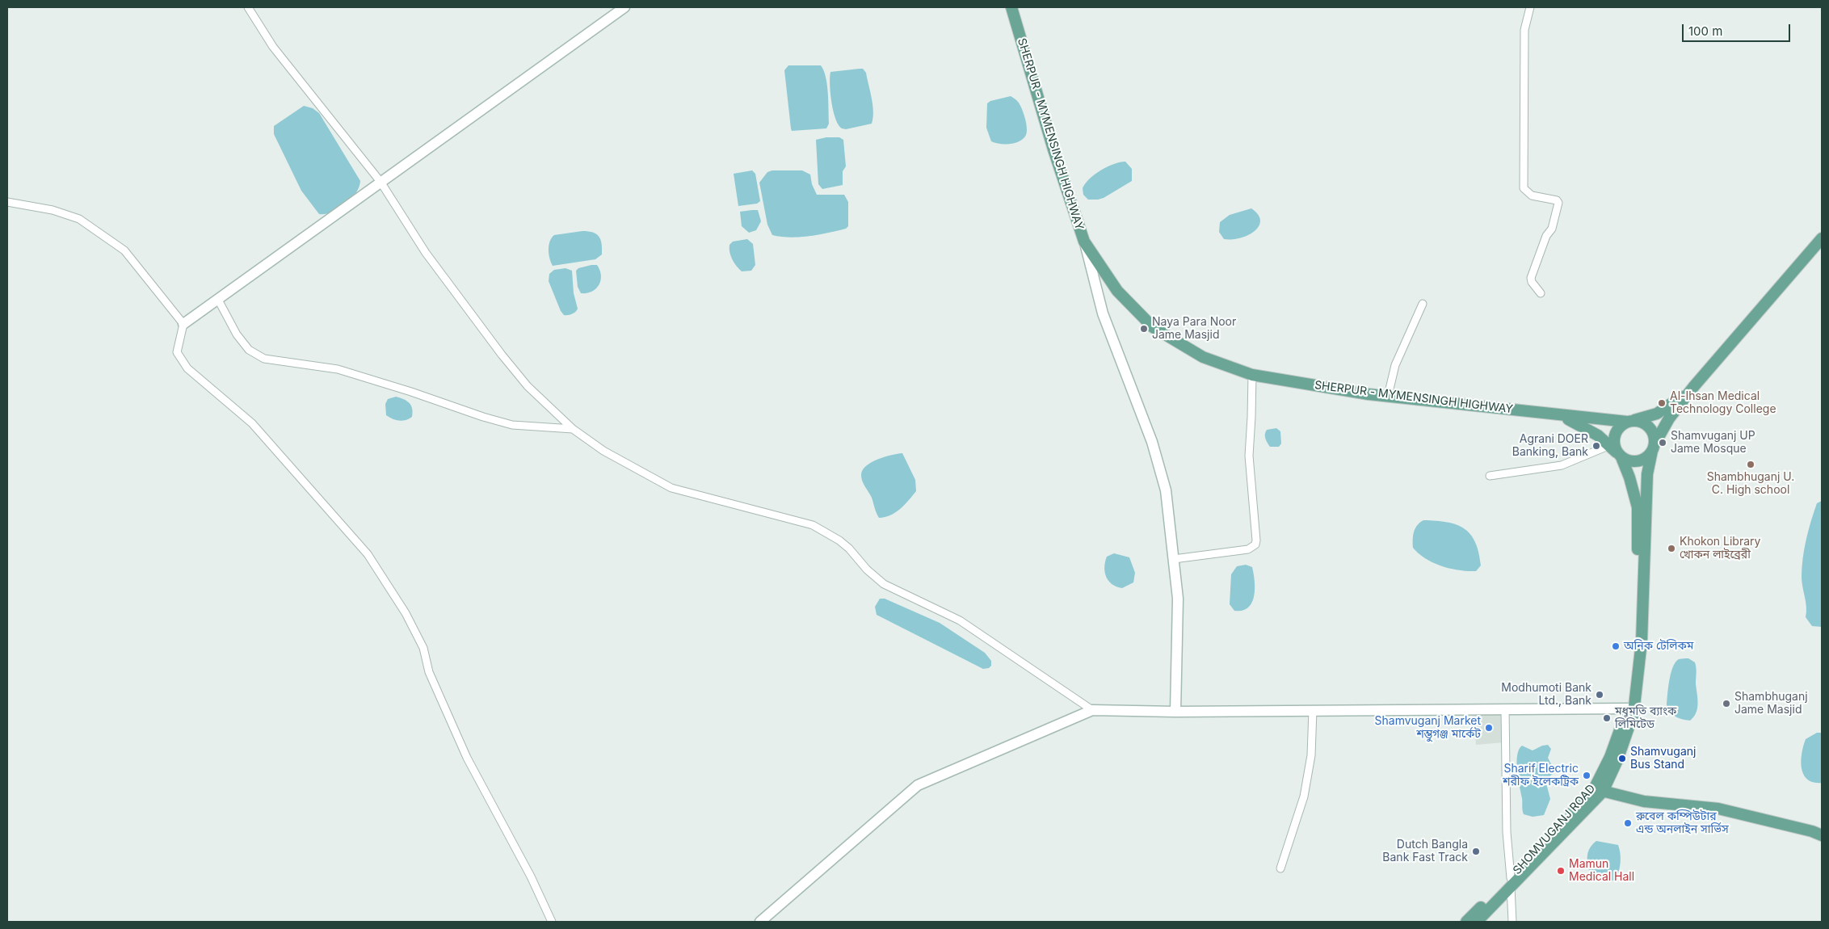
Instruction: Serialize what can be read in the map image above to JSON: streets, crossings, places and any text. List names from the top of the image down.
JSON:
{
  "streets": {
    "main road": ["SHERPUR - MYMENSINGH HIGHWAY", "SHOMVUGANJ ROAD"]
  },
  "crossings": [
    ["SHERPUR - MYMENSINGH HIGHWAY", "SHOMVUGANJ ROAD"]
  ],
  "places": [
    "Naya Para Noor Jame Masjid",
    "Al-Ihsan Medical Technology College",
    "Shamvuganj UP Jame Mosque",
    "Agrani DOER Banking, Bank",
    "Shambhuganj U. C. High school",
    "Khokon Library খোকন লাইব্রেরী",
    "অনিক টেলিকম",
    "Modhumoti Bank Ltd., Bank",
    "Shambhuganj Jame Masjid",
    "মধুমতি ব্যাংক লিমিটেড",
    "Shamvuganj Market শম্ভুগঞ্জ মার্কেট",
    "Shamvuganj Bus Stand",
    "Sharif Electric শরীফ ইলেকট্রিক",
    "রুবেল কম্পিউটার এন্ড অনলাইন সার্ভিস",
    "Dutch Bangla Bank Fast Track",
    "Mamun Medical Hall"
  ],
  "scale_bar": "100 m"
}
